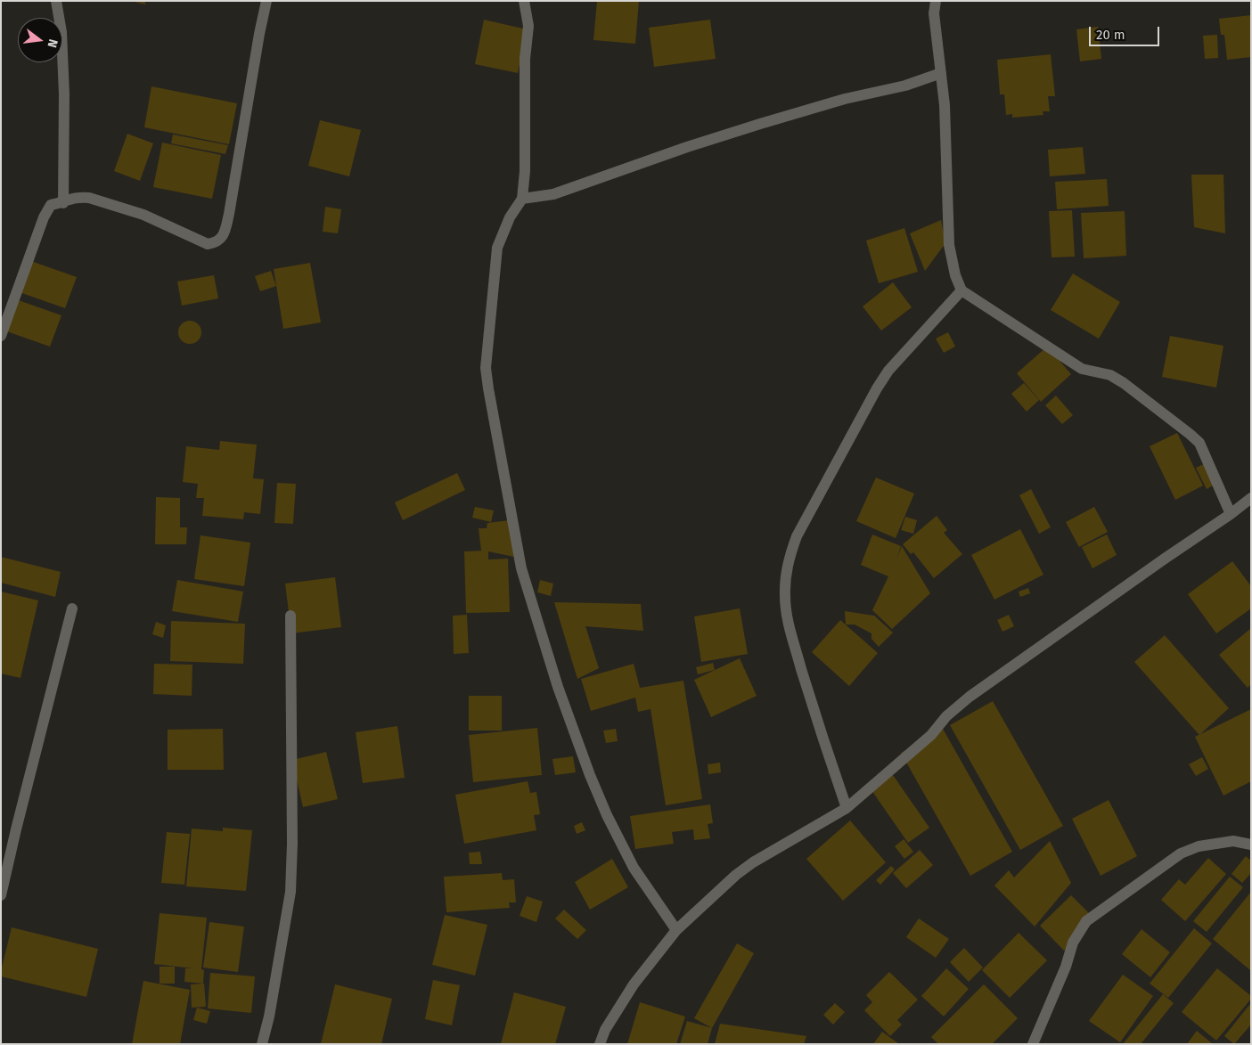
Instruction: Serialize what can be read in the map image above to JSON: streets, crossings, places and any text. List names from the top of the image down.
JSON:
{
  "scale_bar": "20 m",
  "north": "right"
}
